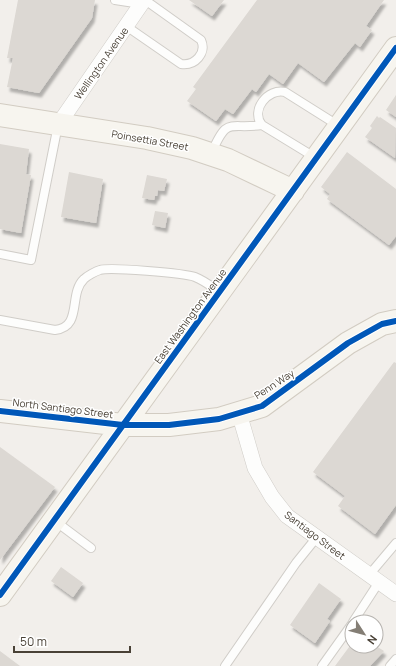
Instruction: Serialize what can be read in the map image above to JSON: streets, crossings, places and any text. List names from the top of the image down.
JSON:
{
  "streets": {
    "street": [
      "Wellington Avenue",
      "Poinsettia Street",
      "East Washington Avenue",
      "Penn Way",
      "North Santiago Street",
      "Santiago Street"
    ]
  },
  "crossings": [
    ["Wellington Avenue", "Poinsettia Street"],
    ["Poinsettia Street", "East Washington Avenue"],
    ["East Washington Avenue", "Penn Way"],
    ["East Washington Avenue", "North Santiago Street"],
    ["Penn Way", "North Santiago Street"],
    ["Penn Way", "Santiago Street"]
  ],
  "scale_bar": "50 m",
  "north": "bottom right"
}
